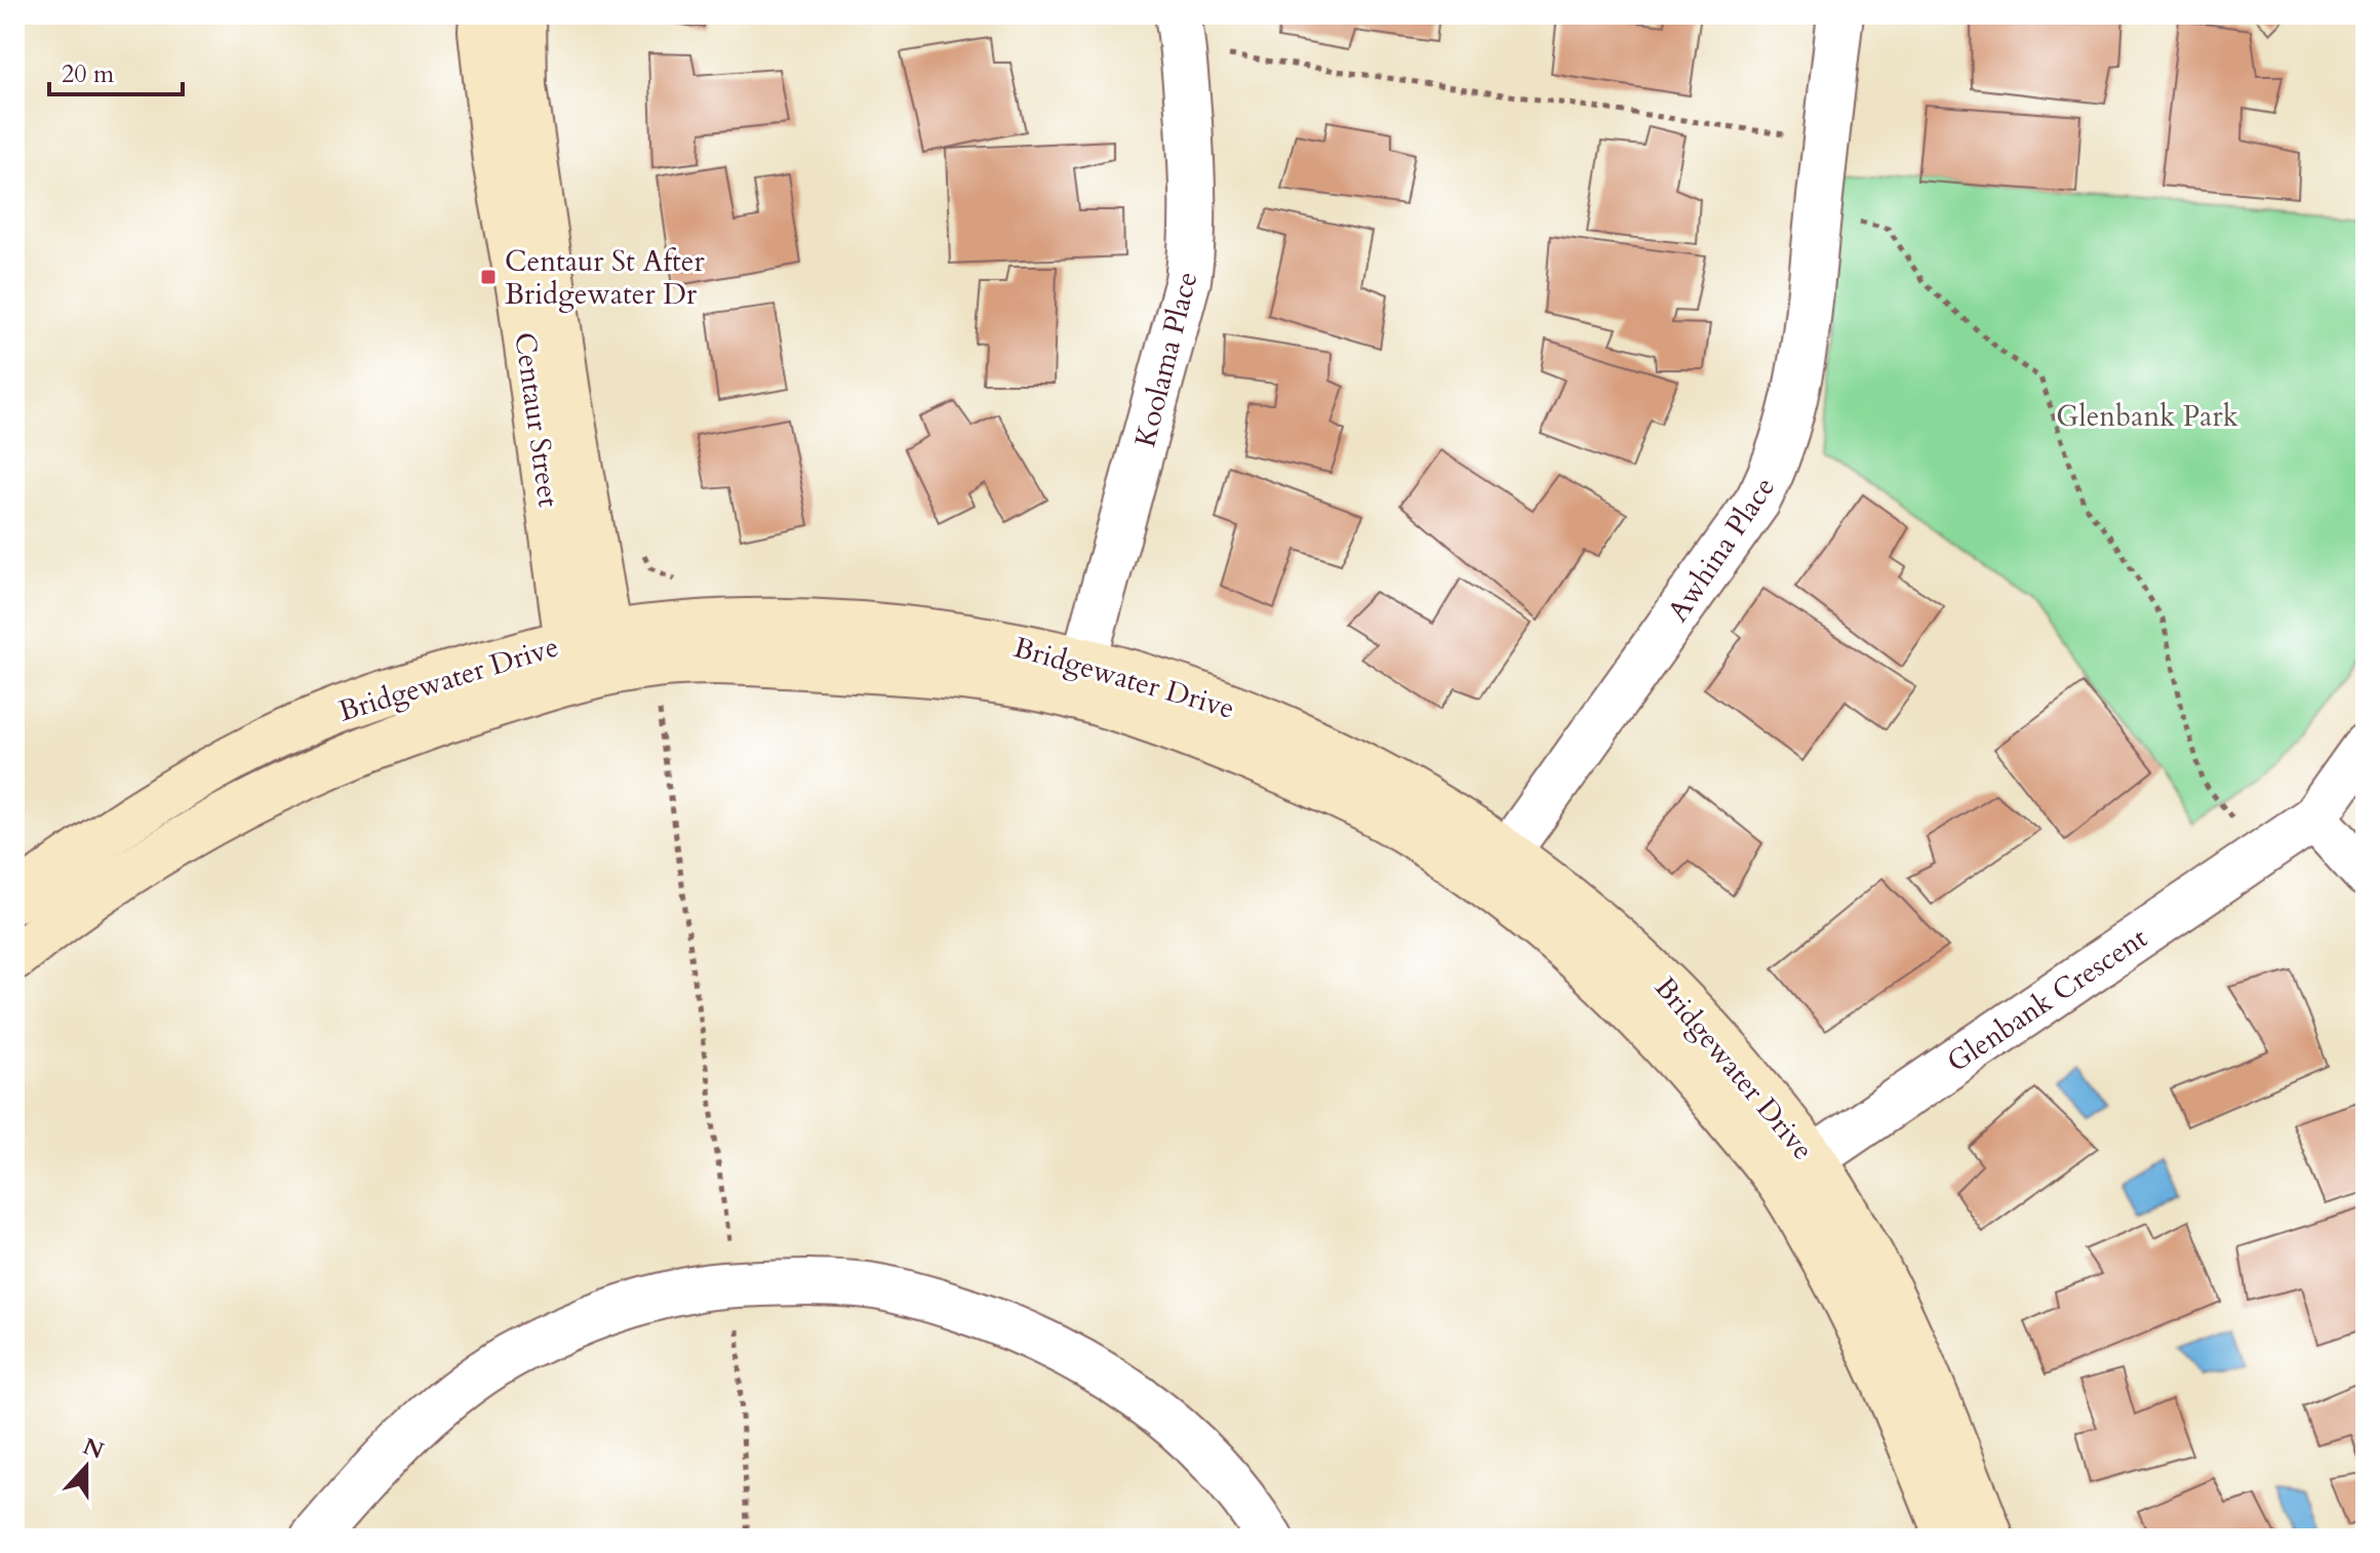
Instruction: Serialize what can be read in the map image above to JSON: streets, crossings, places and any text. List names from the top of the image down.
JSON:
{
  "streets": {
    "street": [
      "Koolama Place",
      "Centaur Street",
      "Awhina Place",
      "Bridgewater Drive",
      "Glenbank Crescent"
    ]
  },
  "crossings": [
    ["Koolama Place", "Bridgewater Drive"],
    ["Centaur Street", "Bridgewater Drive"],
    ["Awhina Place", "Bridgewater Drive"],
    ["Bridgewater Drive", "Glenbank Crescent"]
  ],
  "parks": ["Glenbank Park"],
  "places": {
    "transit": ["Centaur St After Bridgewater Dr"]
  },
  "scale_bar": "20 m",
  "north": "top"
}
